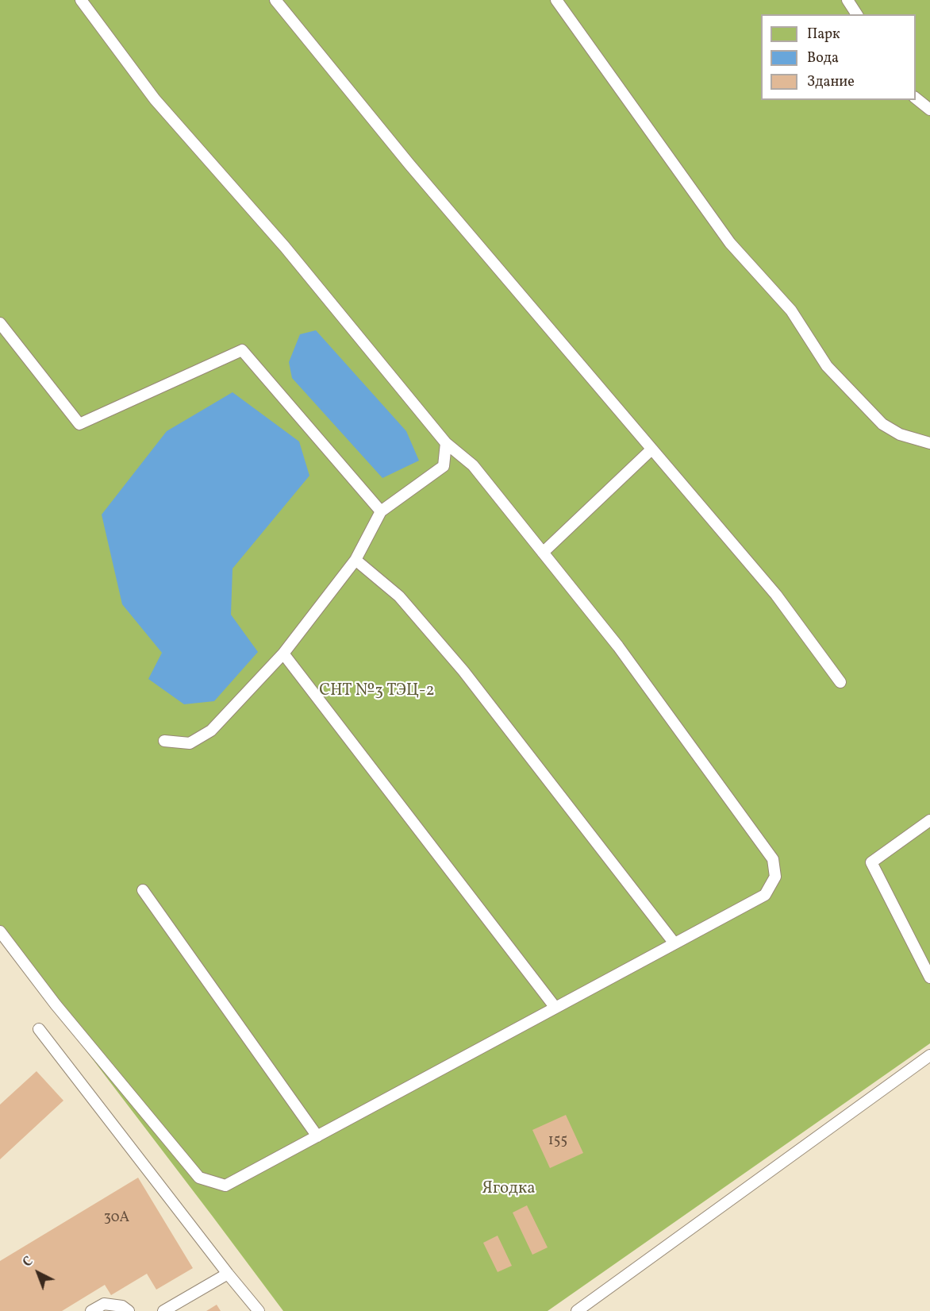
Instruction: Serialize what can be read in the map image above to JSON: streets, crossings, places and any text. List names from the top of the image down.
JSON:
{
  "parks": ["СНТ №3 ТЭЦ-2", "Ягодка"],
  "house_numbers": ["155", "30А"],
  "legend": ["Парк", "Вода", "Здание"],
  "north": "top left"
}
